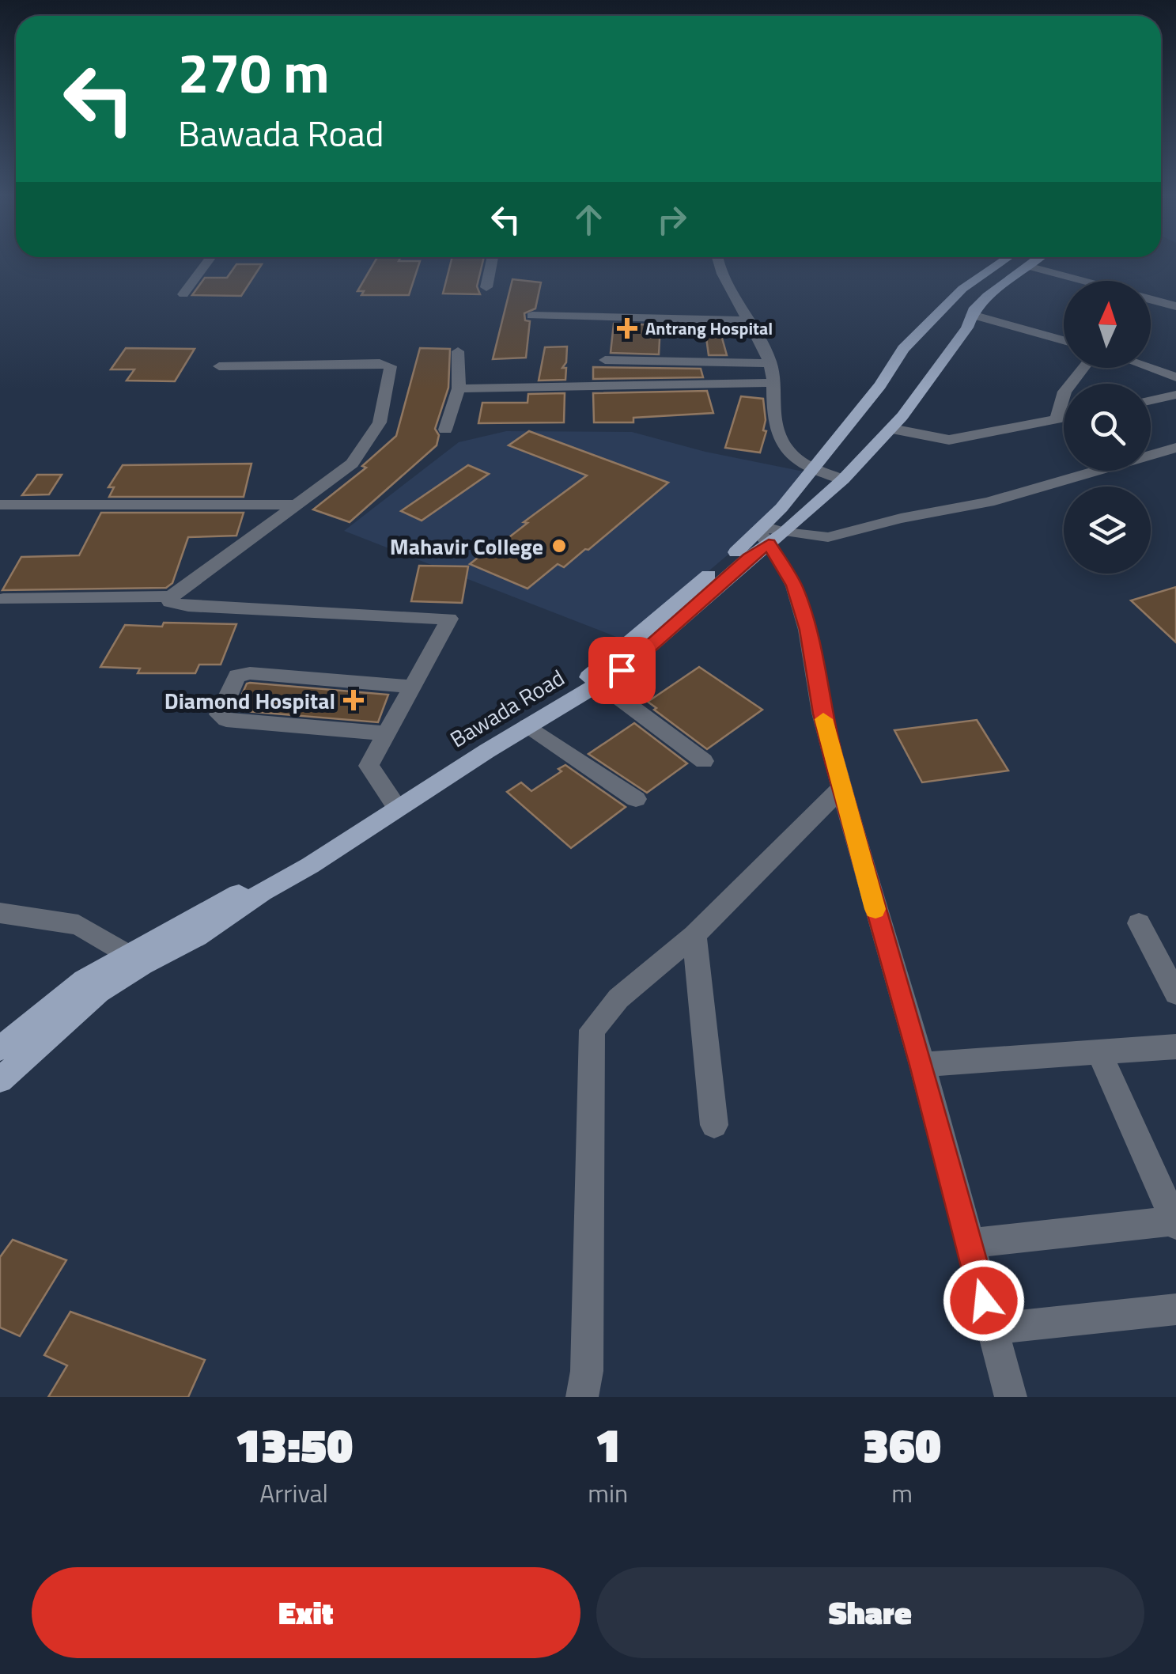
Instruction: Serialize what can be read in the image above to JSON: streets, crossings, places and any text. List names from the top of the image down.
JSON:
{
  "streets": {
    "main road": ["Bawada Road"]
  },
  "places": {
    "health": ["Antrang Hospital", "Diamond Hospital"],
    "other": ["Mahavir College"]
  },
  "north": "top",
  "page": {
    "turn": ["270 m", "Bawada Road"],
    "eta": [
      "13:50",
      "Arrival",
      "1",
      "min",
      "360",
      "m"
    ],
    "buttons": ["Exit", "Share"]
  }
}
